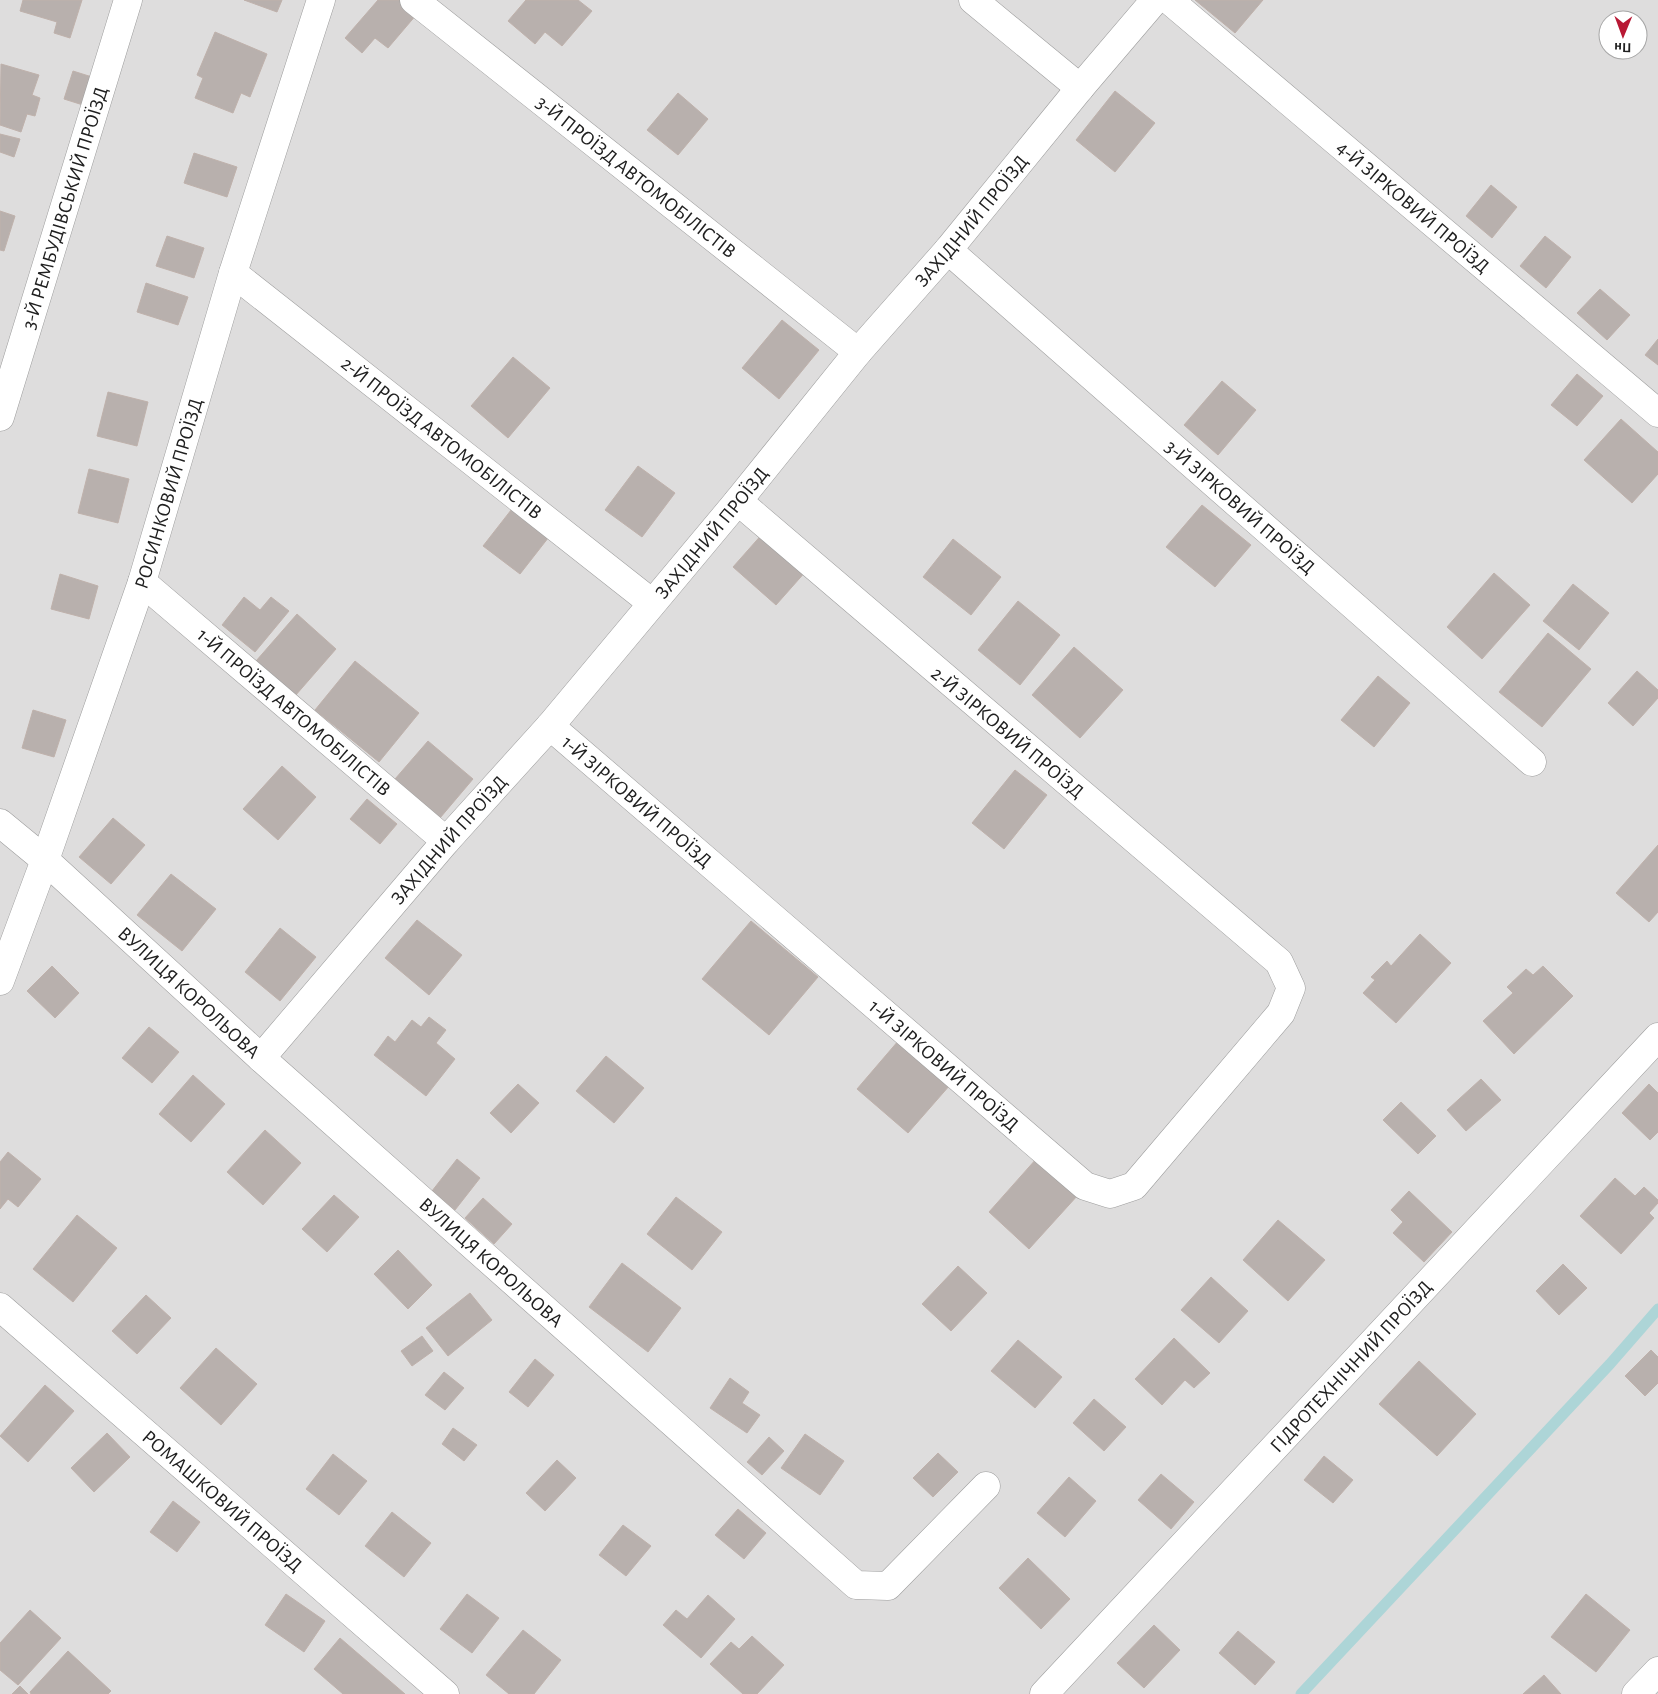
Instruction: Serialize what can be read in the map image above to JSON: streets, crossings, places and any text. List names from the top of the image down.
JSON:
{
  "streets": {
    "street": [
      "3-Й ПРОЇЗД АВТОМОБІЛІСТІВ",
      "4-Й ЗІРКОВИЙ ПРОЇЗД",
      "3-Й РЕМБУДІВСЬКИЙ ПРОЇЗД",
      "ЗАХІДНИЙ ПРОЇЗД",
      "2-Й ПРОЇЗД АВТОМОБІЛІСТІВ",
      "РОСИНКОВИЙ ПРОЇЗД",
      "3-Й ЗІРКОВИЙ ПРОЇЗД",
      "1-Й ПРОЇЗД АВТОМОБІЛІСТІВ",
      "2-Й ЗІРКОВИЙ ПРОЇЗД",
      "1-Й ЗІРКОВИЙ ПРОЇЗД",
      "ВУЛИЦЯ КОРОЛЬОВА",
      "ГІДРОТЕХНІЧНИЙ ПРОЇЗД",
      "РОМАШКОВИЙ ПРОЇЗД"
    ]
  },
  "crossings": [
    ["3-Й ПРОЇЗД АВТОМОБІЛІСТІВ", "ЗАХІДНИЙ ПРОЇЗД"],
    ["ЗАХІДНИЙ ПРОЇЗД", "2-Й ПРОЇЗД АВТОМОБІЛІСТІВ"],
    ["ЗАХІДНИЙ ПРОЇЗД", "3-Й ЗІРКОВИЙ ПРОЇЗД"],
    ["ЗАХІДНИЙ ПРОЇЗД", "1-Й ПРОЇЗД АВТОМОБІЛІСТІВ"],
    ["ЗАХІДНИЙ ПРОЇЗД", "2-Й ЗІРКОВИЙ ПРОЇЗД"],
    ["ЗАХІДНИЙ ПРОЇЗД", "1-Й ЗІРКОВИЙ ПРОЇЗД"],
    ["ЗАХІДНИЙ ПРОЇЗД", "ВУЛИЦЯ КОРОЛЬОВА"],
    ["2-Й ПРОЇЗД АВТОМОБІЛІСТІВ", "РОСИНКОВИЙ ПРОЇЗД"],
    ["РОСИНКОВИЙ ПРОЇЗД", "1-Й ПРОЇЗД АВТОМОБІЛІСТІВ"],
    ["РОСИНКОВИЙ ПРОЇЗД", "ВУЛИЦЯ КОРОЛЬОВА"],
    ["2-Й ЗІРКОВИЙ ПРОЇЗД", "1-Й ЗІРКОВИЙ ПРОЇЗД"]
  ],
  "north": "bottom"
}
